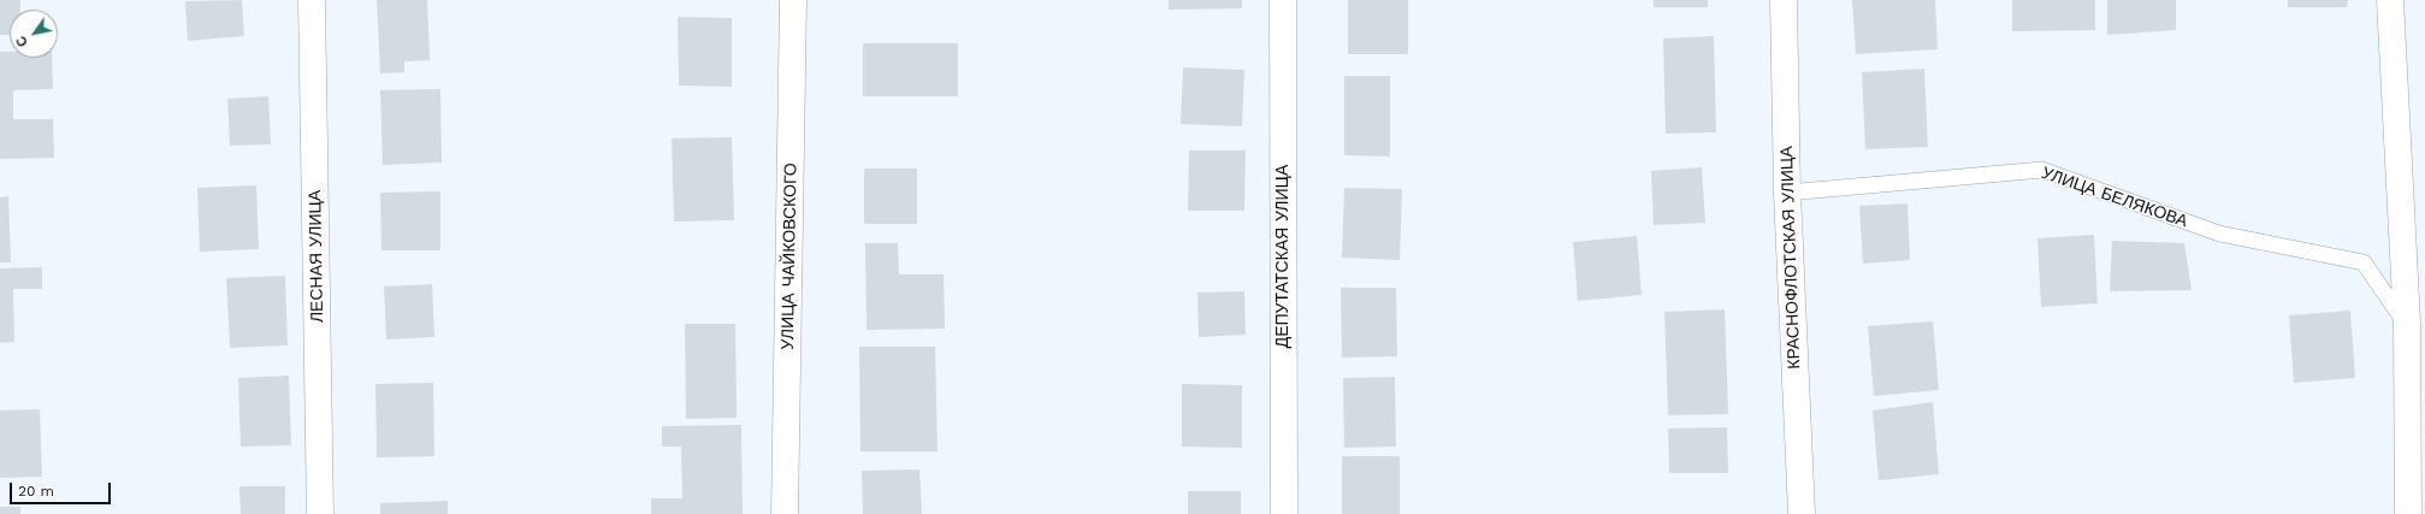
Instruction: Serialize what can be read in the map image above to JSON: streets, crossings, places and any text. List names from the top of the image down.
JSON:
{
  "streets": {
    "street": [
      "ЛЕСНАЯ УЛИЦА",
      "УЛИЦА ЧАЙКОВСКОГО",
      "ДЕПУТАТСКАЯ УЛИЦА",
      "КРАСНОФЛОТСКАЯ УЛИЦА"
    ],
    "lane": ["УЛИЦА БЕЛЯКОВА"]
  },
  "crossings": [
    ["УЛИЦА БЕЛЯКОВА", "КРАСНОФЛОТСКАЯ УЛИЦА"]
  ],
  "scale_bar": "20 m",
  "north": "bottom left"
}
